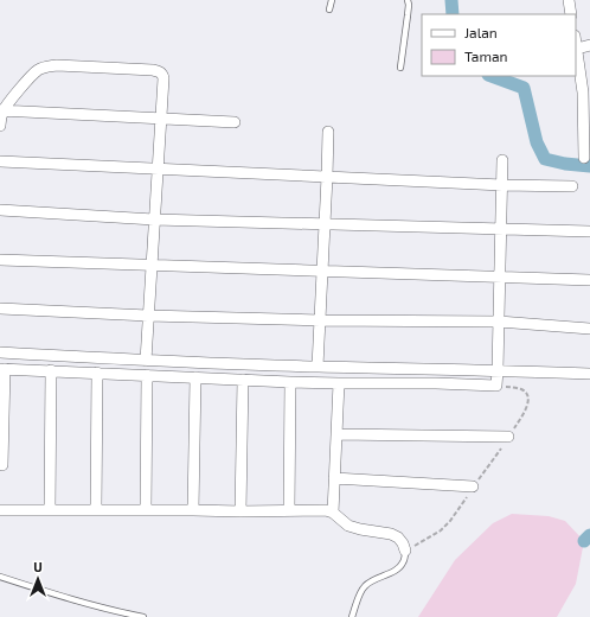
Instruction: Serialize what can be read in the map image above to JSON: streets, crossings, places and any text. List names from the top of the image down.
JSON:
{
  "legend": ["Jalan", "Taman"],
  "north": "top"
}
